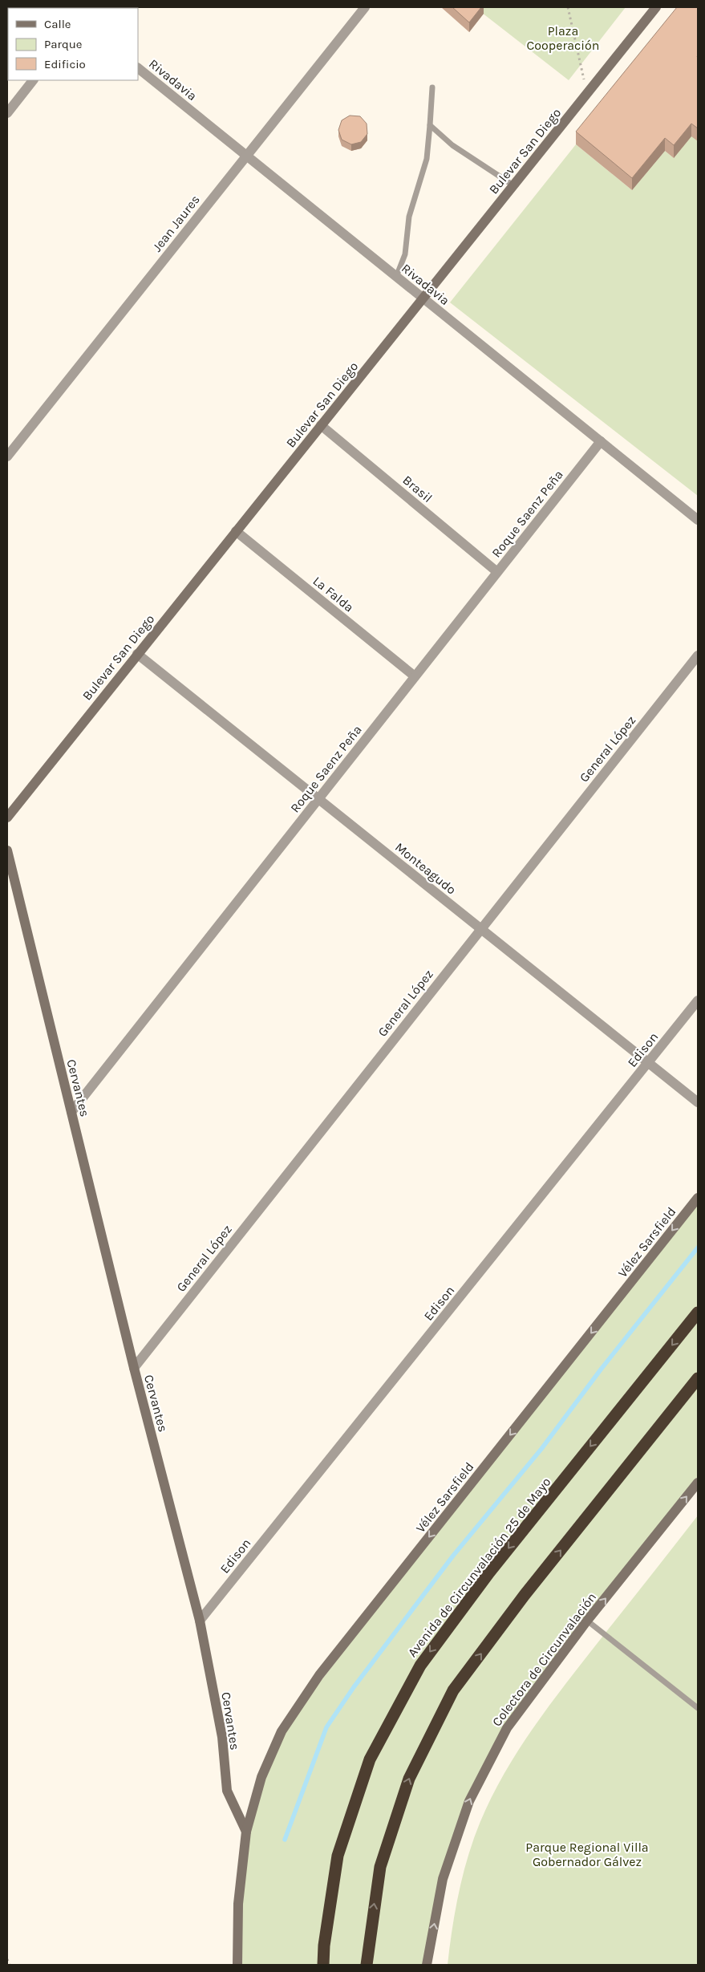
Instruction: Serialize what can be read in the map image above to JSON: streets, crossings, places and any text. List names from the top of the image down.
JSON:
{
  "streets": {
    "highway": ["Avenida de Circunvalación 25 de Mayo"],
    "street": [
      "Rivadavia",
      "Bulevar San Diego",
      "Jean Jaures",
      "Brasil",
      "Roque Saenz Peña",
      "La Falda",
      "General López",
      "Monteagudo",
      "Edison",
      "Cervantes",
      "Vélez Sarsfield",
      "Colectora de Circunvalación"
    ]
  },
  "crossings": [
    ["Rivadavia", "Bulevar San Diego"],
    ["Rivadavia", "Jean Jaures"],
    ["Rivadavia", "Roque Saenz Peña"],
    ["Bulevar San Diego", "Brasil"],
    ["Bulevar San Diego", "La Falda"],
    ["Bulevar San Diego", "Monteagudo"],
    ["Brasil", "Roque Saenz Peña"],
    ["Roque Saenz Peña", "La Falda"],
    ["Roque Saenz Peña", "Monteagudo"],
    ["Roque Saenz Peña", "Cervantes"],
    ["General López", "Monteagudo"],
    ["General López", "Cervantes"],
    ["Monteagudo", "Edison"],
    ["Edison", "Cervantes"],
    ["Cervantes", "Vélez Sarsfield"]
  ],
  "one_way": ["Vélez Sarsfield", "Colectora de Circunvalación"],
  "parks": ["Plaza Cooperación", "Parque Regional Villa Gobernador Gálvez"],
  "legend": ["Calle", "Parque", "Edificio"]
}
